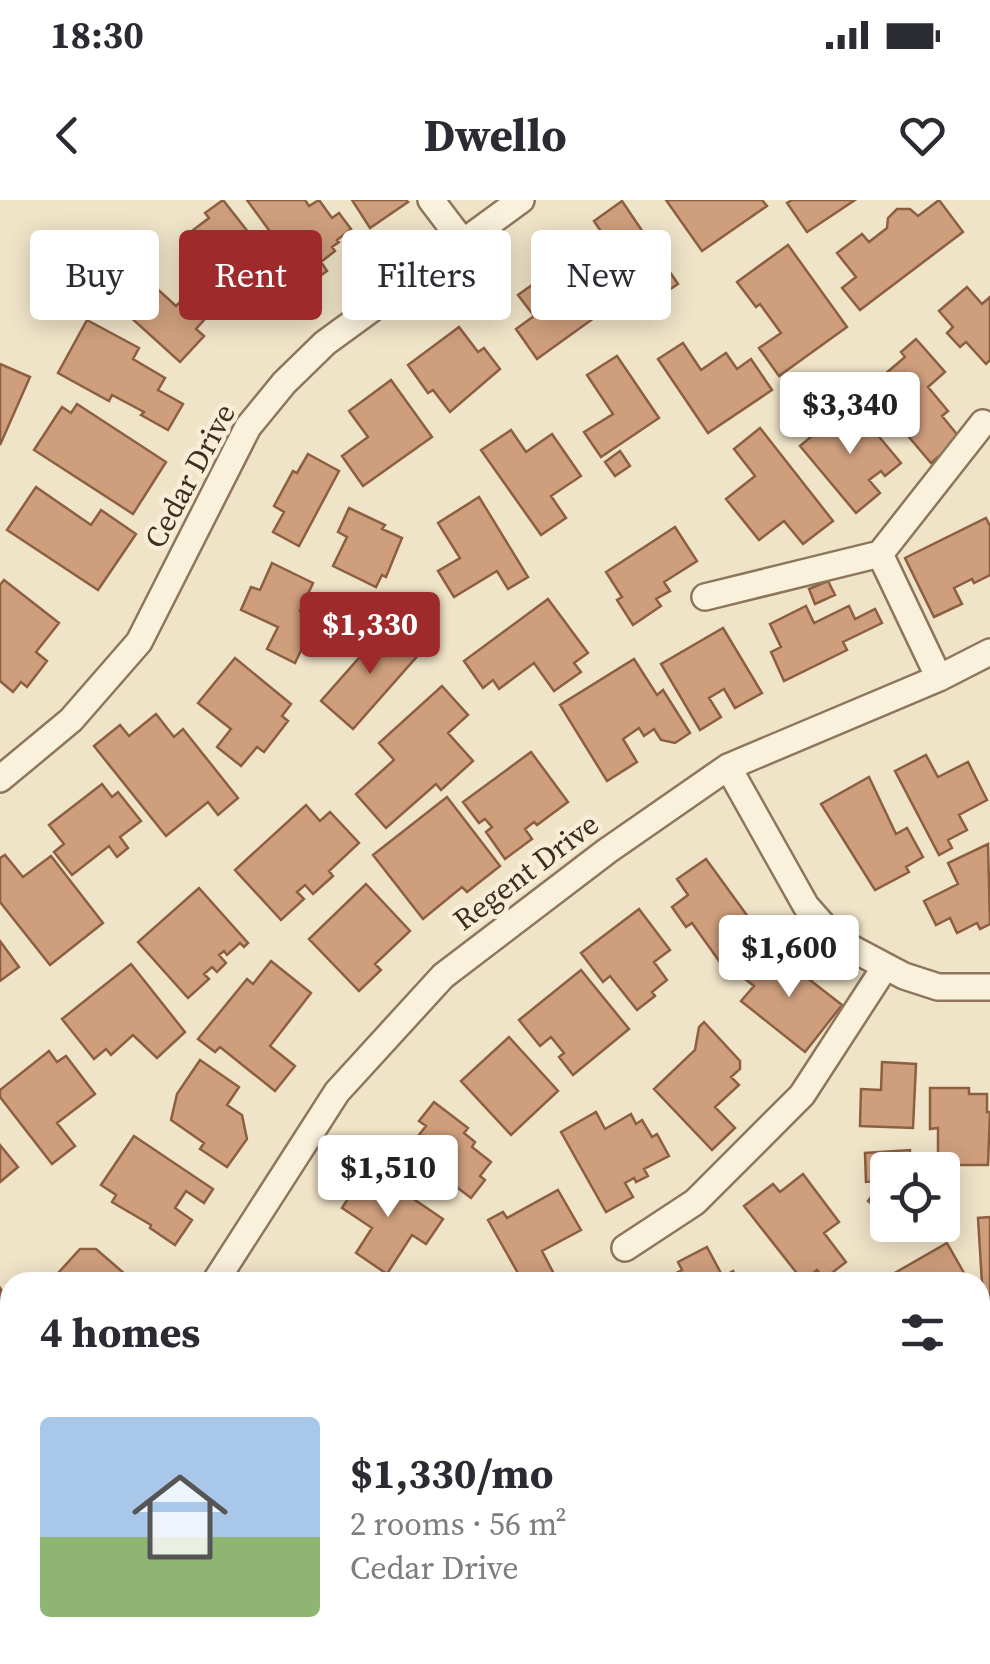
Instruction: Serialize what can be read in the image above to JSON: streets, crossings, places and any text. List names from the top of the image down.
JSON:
{
  "streets": {
    "street": ["Cedar Drive", "Regent Drive"]
  },
  "page": {
    "status": "18:30",
    "header": "Dwello",
    "chip": [
      "Buy",
      "Rent",
      "Filters",
      "New"
    ],
    "price": [
      "$3,340",
      "$1,330",
      "$1,600",
      "$1,510"
    ],
    "heading": "4 homes",
    "list": [
      {
        "name": "$1,330/mo",
        "note": "2 rooms · 56 m² · Cedar Drive"
      }
    ]
  }
}
